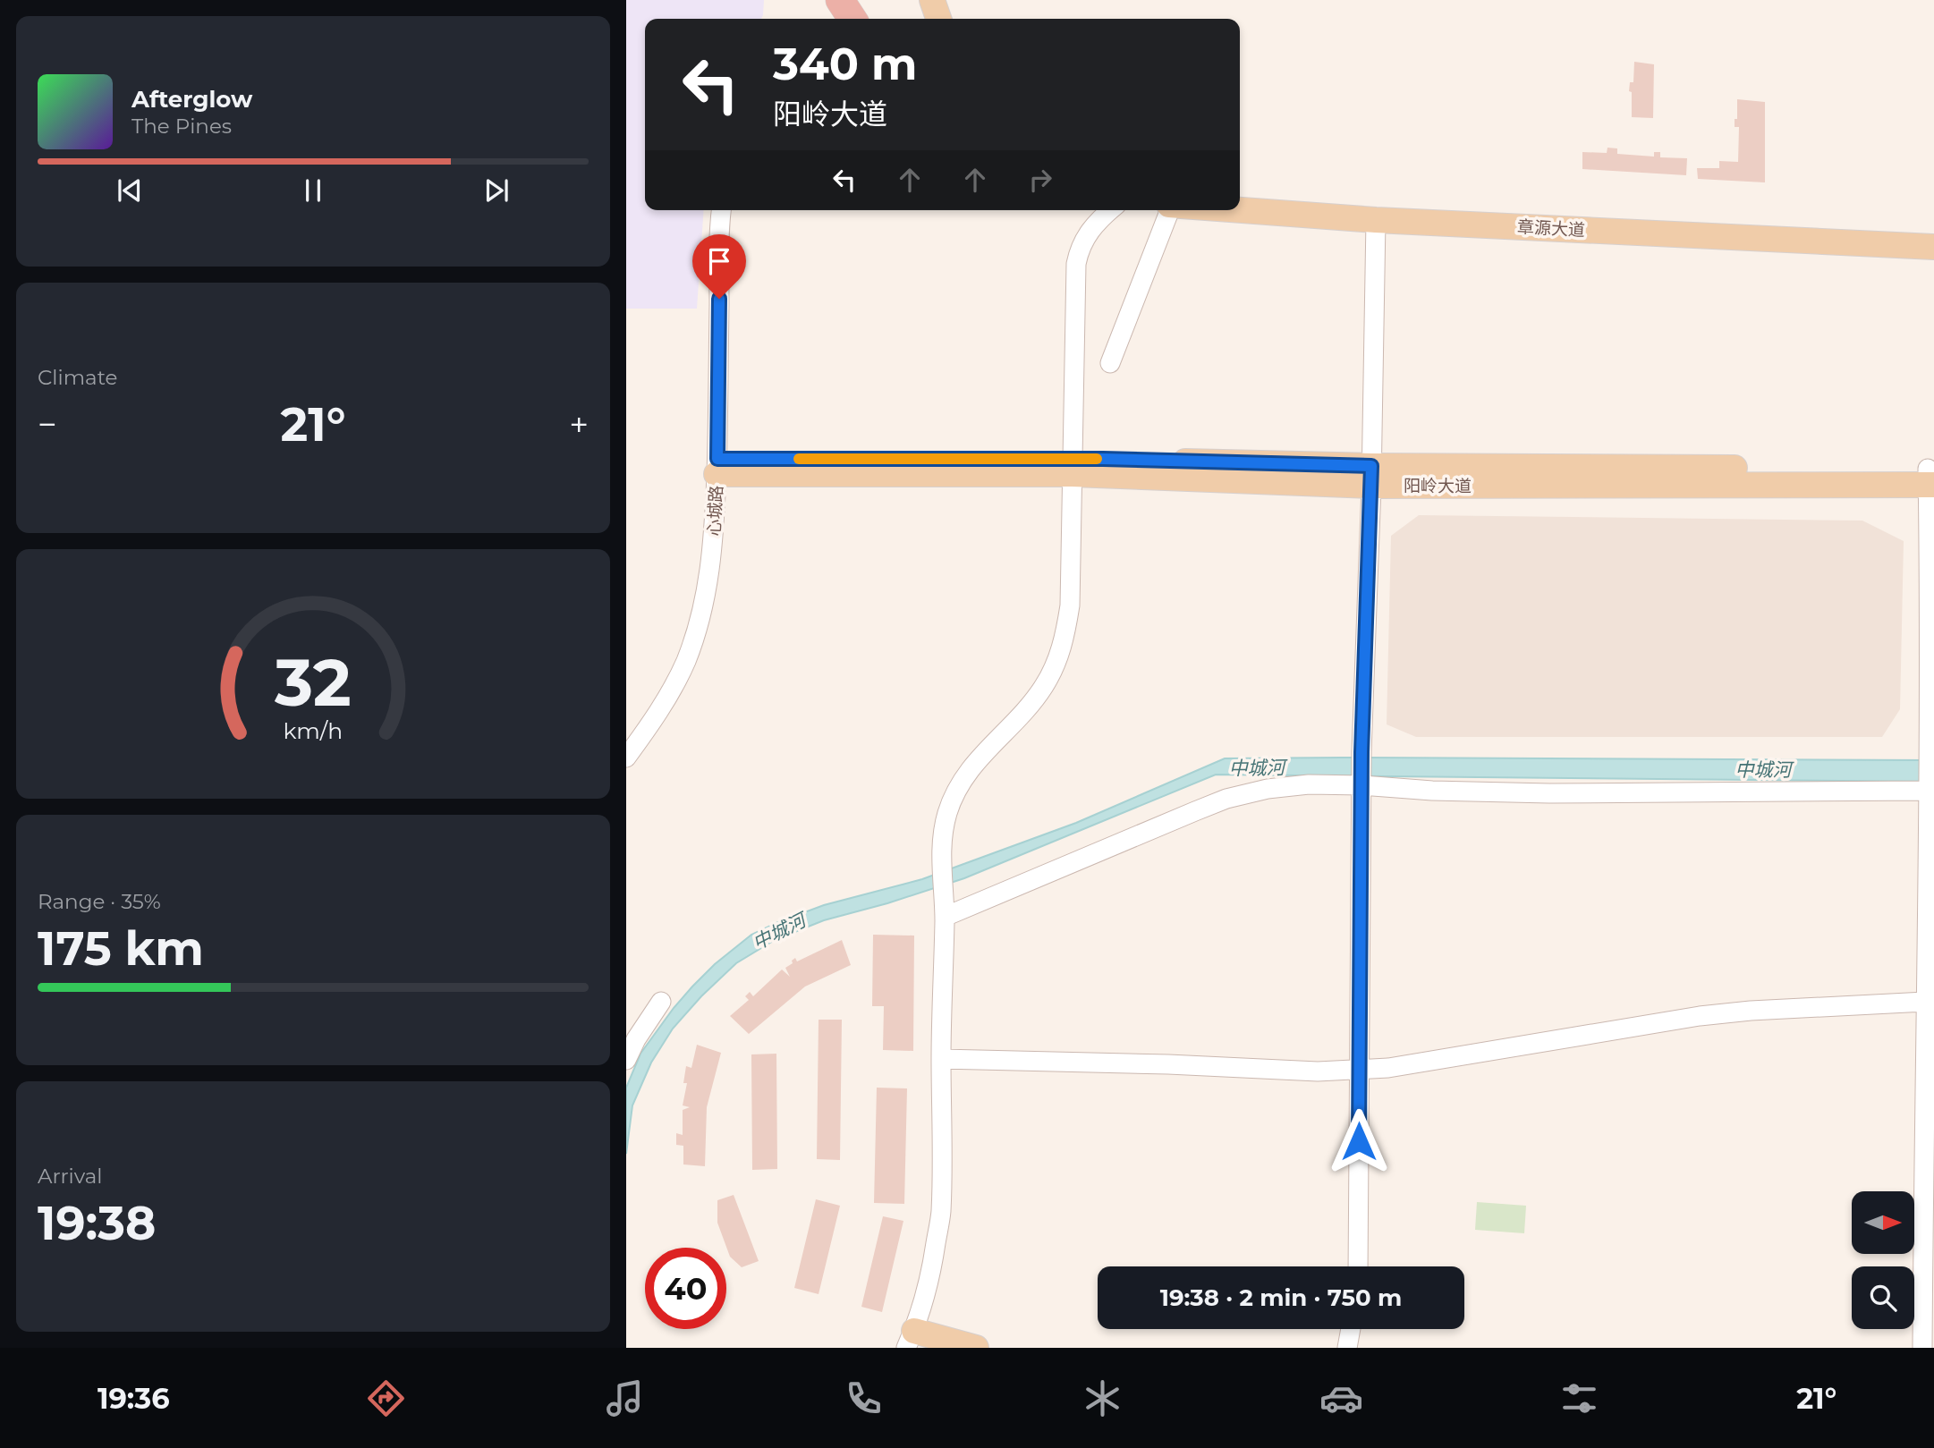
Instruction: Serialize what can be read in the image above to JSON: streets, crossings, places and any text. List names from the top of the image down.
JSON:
{
  "streets": {
    "main road": ["章源大道", "阳岭大道"],
    "street": ["心城路"]
  },
  "crossings": [
    ["阳岭大道", "心城路"]
  ],
  "water": ["中城河"],
  "north": "right",
  "page": {
    "turn": ["340 m", "阳岭大道"],
    "song": ["Afterglow", "The Pines"],
    "tile": [
      "Climate",
      ["Range · 35%", "175 km"],
      ["Arrival", "19:38"]
    ],
    "heat": ["−", "21°", "+"],
    "limit": "40",
    "trip": "19:38 · 2 min · 750 m",
    "tabs": ["19:36", "21°"],
    "gauge": ["32", "km/h"]
  }
}
